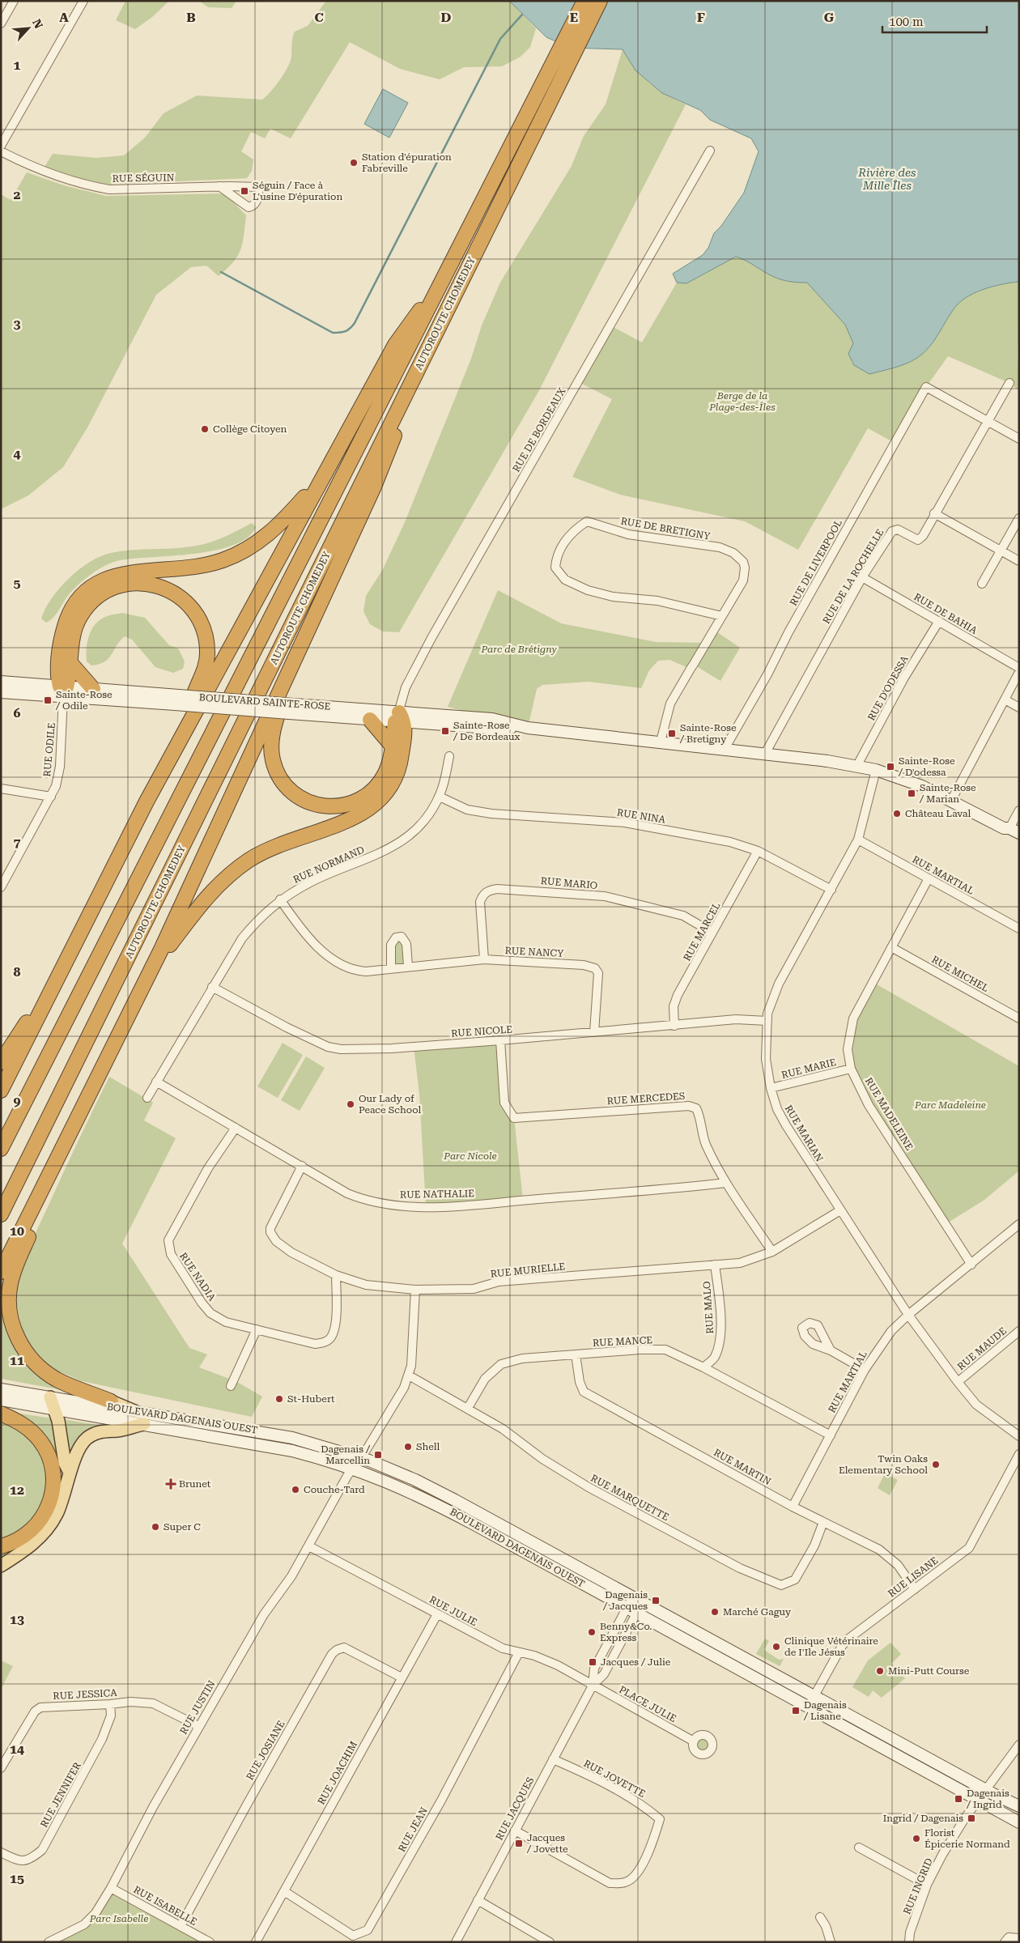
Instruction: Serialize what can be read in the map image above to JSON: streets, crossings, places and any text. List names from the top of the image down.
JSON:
{
  "streets": {
    "highway": ["AUTOROUTE CHOMEDEY"],
    "main road": ["BOULEVARD SAINTE-ROSE", "BOULEVARD DAGENAIS OUEST"],
    "street": [
      "RUE SÉGUIN",
      "RUE DE BORDEAUX",
      "RUE DE BRETIGNY",
      "RUE DE LIVERPOOL",
      "RUE DE LA ROCHELLE",
      "RUE DE BAHIA",
      "RUE D'ODESSA",
      "RUE ODILE",
      "RUE NINA",
      "RUE NORMAND",
      "RUE MARTIAL",
      "RUE MARIO",
      "RUE MARCEL",
      "RUE NANCY",
      "RUE MICHEL",
      "RUE NICOLE",
      "RUE MARIE",
      "RUE MERCEDES",
      "RUE MADELEINE",
      "RUE MARIAN",
      "RUE NATHALIE",
      "RUE MURIELLE",
      "RUE NADIA",
      "RUE MALO",
      "RUE MANCE",
      "RUE MAUDE",
      "RUE MARTIN",
      "RUE MARQUETTE",
      "RUE LISANE",
      "RUE JULIE",
      "RUE JESSICA",
      "PLACE JULIE",
      "RUE JUSTIN",
      "RUE JOSIANE",
      "RUE JOACHIM",
      "RUE JOVETTE",
      "RUE JENNIFER",
      "RUE JACQUES",
      "RUE JEAN",
      "RUE INGRID",
      "RUE ISABELLE"
    ]
  },
  "crossings": [
    ["RUE DE BORDEAUX", "BOULEVARD SAINTE-ROSE"],
    ["RUE DE BRETIGNY", "BOULEVARD SAINTE-ROSE"],
    ["RUE DE LIVERPOOL", "RUE DE LA ROCHELLE"],
    ["RUE DE LIVERPOOL", "BOULEVARD SAINTE-ROSE"],
    ["RUE DE LA ROCHELLE", "RUE DE BAHIA"],
    ["RUE DE LA ROCHELLE", "BOULEVARD SAINTE-ROSE"],
    ["RUE DE BAHIA", "RUE D'ODESSA"],
    ["RUE D'ODESSA", "BOULEVARD SAINTE-ROSE"],
    ["BOULEVARD SAINTE-ROSE", "RUE ODILE"],
    ["BOULEVARD SAINTE-ROSE", "RUE MARIAN"],
    ["RUE NINA", "RUE NORMAND"],
    ["RUE NINA", "RUE MARCEL"],
    ["RUE NINA", "RUE MARIAN"],
    ["RUE NORMAND", "RUE NANCY"],
    ["RUE NORMAND", "RUE NICOLE"],
    ["RUE NORMAND", "RUE NATHALIE"],
    ["RUE MARTIAL", "RUE MADELEINE"],
    ["RUE MARTIAL", "RUE MARIAN"],
    ["RUE MARTIAL", "RUE MANCE"],
    ["RUE MARTIAL", "RUE MARTIN"],
    ["RUE MARIO", "RUE MARCEL"],
    ["RUE MARIO", "RUE NANCY"],
    ["RUE MARCEL", "RUE NICOLE"],
    ["RUE NANCY", "RUE NICOLE"],
    ["RUE MICHEL", "RUE MADELEINE"],
    ["RUE NICOLE", "RUE MERCEDES"],
    ["RUE NICOLE", "RUE MARIAN"],
    ["RUE MARIE", "RUE MADELEINE"],
    ["RUE MARIE", "RUE MARIAN"],
    ["RUE MERCEDES", "RUE NATHALIE"],
    ["RUE MERCEDES", "RUE MURIELLE"],
    ["RUE MARIAN", "RUE MURIELLE"],
    ["RUE MARIAN", "RUE MAUDE"],
    ["RUE NATHALIE", "RUE MURIELLE"],
    ["RUE NATHALIE", "RUE NADIA"],
    ["RUE MURIELLE", "RUE NADIA"],
    ["RUE MURIELLE", "RUE MALO"],
    ["RUE MALO", "RUE MANCE"],
    ["RUE MANCE", "RUE MARTIN"],
    ["RUE MANCE", "RUE MARQUETTE"],
    ["BOULEVARD DAGENAIS OUEST", "RUE LISANE"],
    ["BOULEVARD DAGENAIS OUEST", "RUE JUSTIN"],
    ["BOULEVARD DAGENAIS OUEST", "RUE JACQUES"],
    ["BOULEVARD DAGENAIS OUEST", "RUE INGRID"],
    ["RUE MARTIN", "RUE MARQUETTE"],
    ["RUE MARTIN", "RUE LISANE"],
    ["RUE JULIE", "PLACE JULIE"],
    ["RUE JULIE", "RUE JUSTIN"],
    ["RUE JULIE", "RUE JOACHIM"],
    ["RUE JULIE", "RUE JACQUES"],
    ["RUE JULIE", "RUE JEAN"],
    ["RUE JESSICA", "RUE JUSTIN"],
    ["RUE JESSICA", "RUE JENNIFER"],
    ["PLACE JULIE", "RUE JACQUES"],
    ["RUE JUSTIN", "RUE ISABELLE"],
    ["RUE JOSIANE", "RUE JOACHIM"],
    ["RUE JOSIANE", "RUE ISABELLE"],
    ["RUE JOACHIM", "RUE JEAN"],
    ["RUE JOVETTE", "RUE JACQUES"]
  ],
  "water": ["Rivière des Mille Îles"],
  "parks": [
    "Berge de la Plage-des-Îles",
    "Parc de Brétigny",
    "Parc Madeleine",
    "Parc Nicole",
    "Parc Isabelle"
  ],
  "places": {
    "other": [
      "Station d'épuration Fabreville",
      "Collège Citoyen",
      "Château Laval",
      "Our Lady of Peace School",
      "St-Hubert",
      "Shell",
      "Twin Oaks Elementary School",
      "Couche-Tard",
      "Super C",
      "Marché Gaguy",
      "Benny&Co. Express",
      "Clinique Vétérinaire de I'Ile Jésus",
      "Mini-Putt Course",
      "Florist Épicerie Normand"
    ],
    "transit": [
      "Séguin / Face à L'usine D'épuration",
      "Sainte-Rose / Odile",
      "Sainte-Rose / De Bordeaux",
      "Sainte-Rose / Bretigny",
      "Sainte-Rose / D'odessa",
      "Sainte-Rose / Marian",
      "Dagenais / Marcellin",
      "Dagenais / Jacques",
      "Jacques / Julie",
      "Dagenais / Lisane",
      "Dagenais / Ingrid",
      "Ingrid / Dagenais",
      "Jacques / Jovette"
    ],
    "health": ["Brunet"]
  },
  "scale_bar": "100 m",
  "north": "top right",
  "grid": {
    "columns": [
      "A",
      "B",
      "C",
      "D",
      "E",
      "F",
      "G"
    ],
    "rows": [
      "1",
      "2",
      "3",
      "4",
      "5",
      "6",
      "7",
      "8",
      "9",
      "10",
      "11",
      "12",
      "13",
      "14",
      "15"
    ]
  }
}
